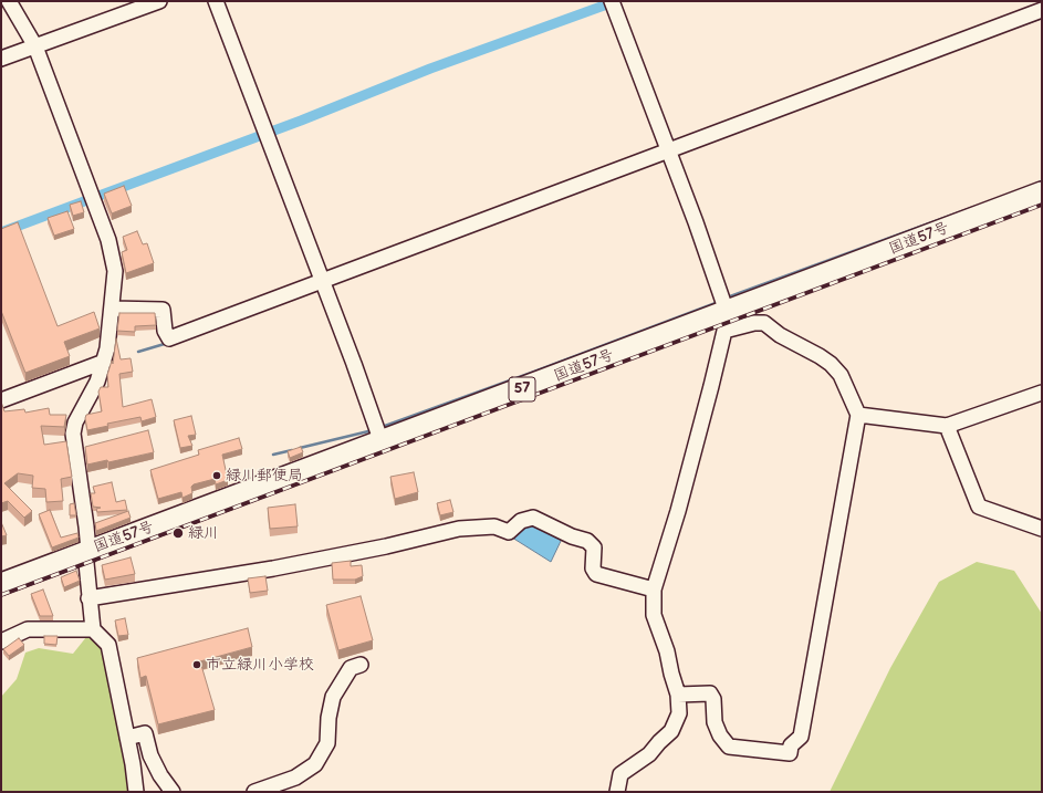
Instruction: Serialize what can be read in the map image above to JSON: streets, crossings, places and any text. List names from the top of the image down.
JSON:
{
  "streets": {
    "highway": ["国道57号", "57"]
  },
  "places": ["緑川郵便局", "緑川", "市立緑川小学校"]
}
